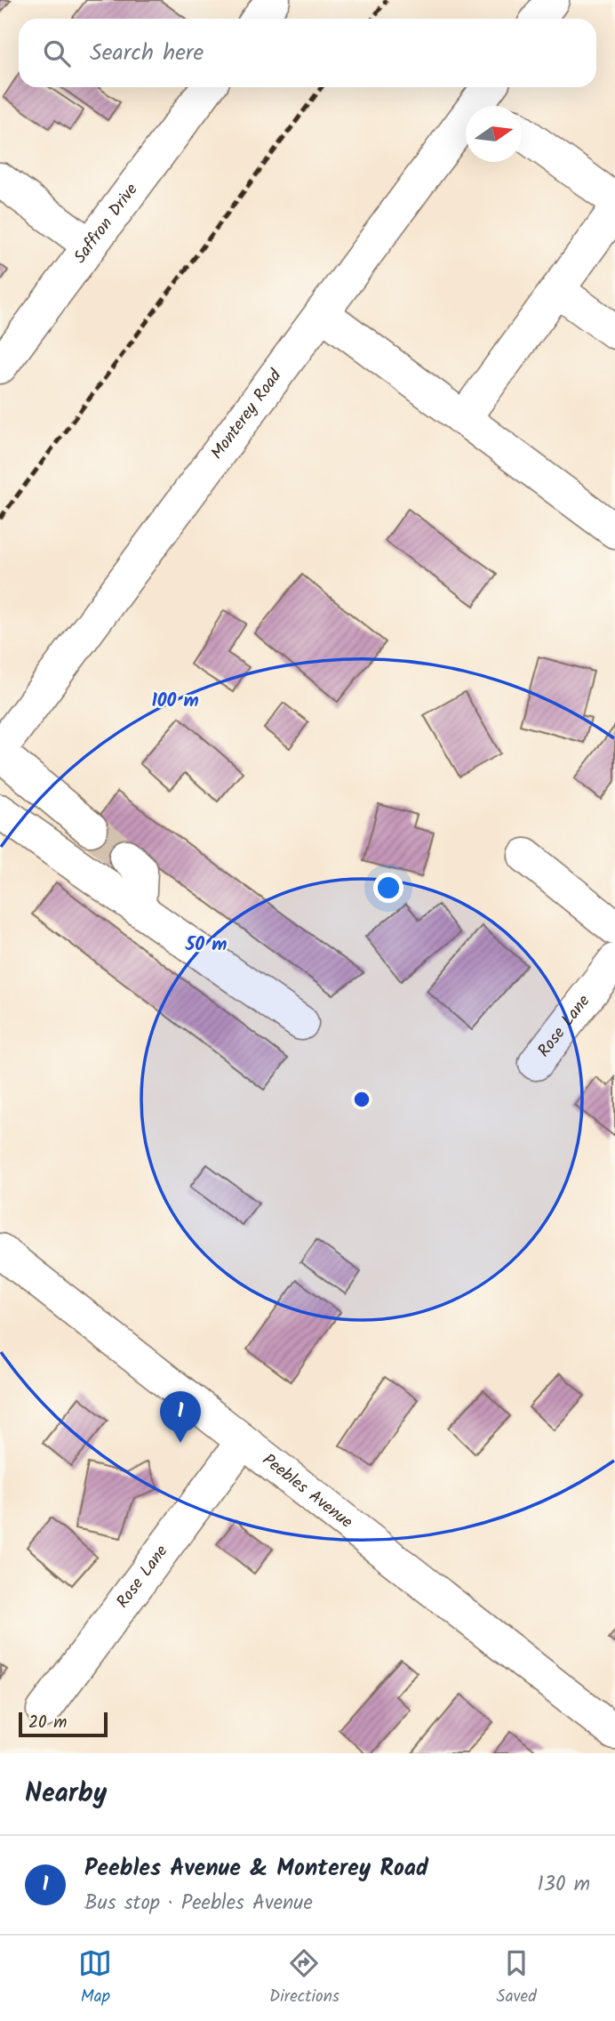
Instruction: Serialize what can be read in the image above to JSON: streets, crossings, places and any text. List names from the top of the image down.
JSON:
{
  "streets": {
    "street": [
      "Saffron Drive",
      "Monterey Road",
      "Rose Lane",
      "Peebles Avenue"
    ]
  },
  "crossings": [
    ["Rose Lane", "Peebles Avenue"]
  ],
  "scale_bar": "20 m",
  "north": "right",
  "page": {
    "search": "Search here",
    "pins": "1",
    "scale": "20 m",
    "heading": "Nearby",
    "list": [
      {
        "mark": "1",
        "name": "Peebles Avenue & Monterey Road",
        "note": "Bus stop · Peebles Avenue",
        "value": "130 m"
      }
    ],
    "nav": ["Map", "Directions", "Saved"]
  },
  "rings": ["100 m", "50 m"]
}
